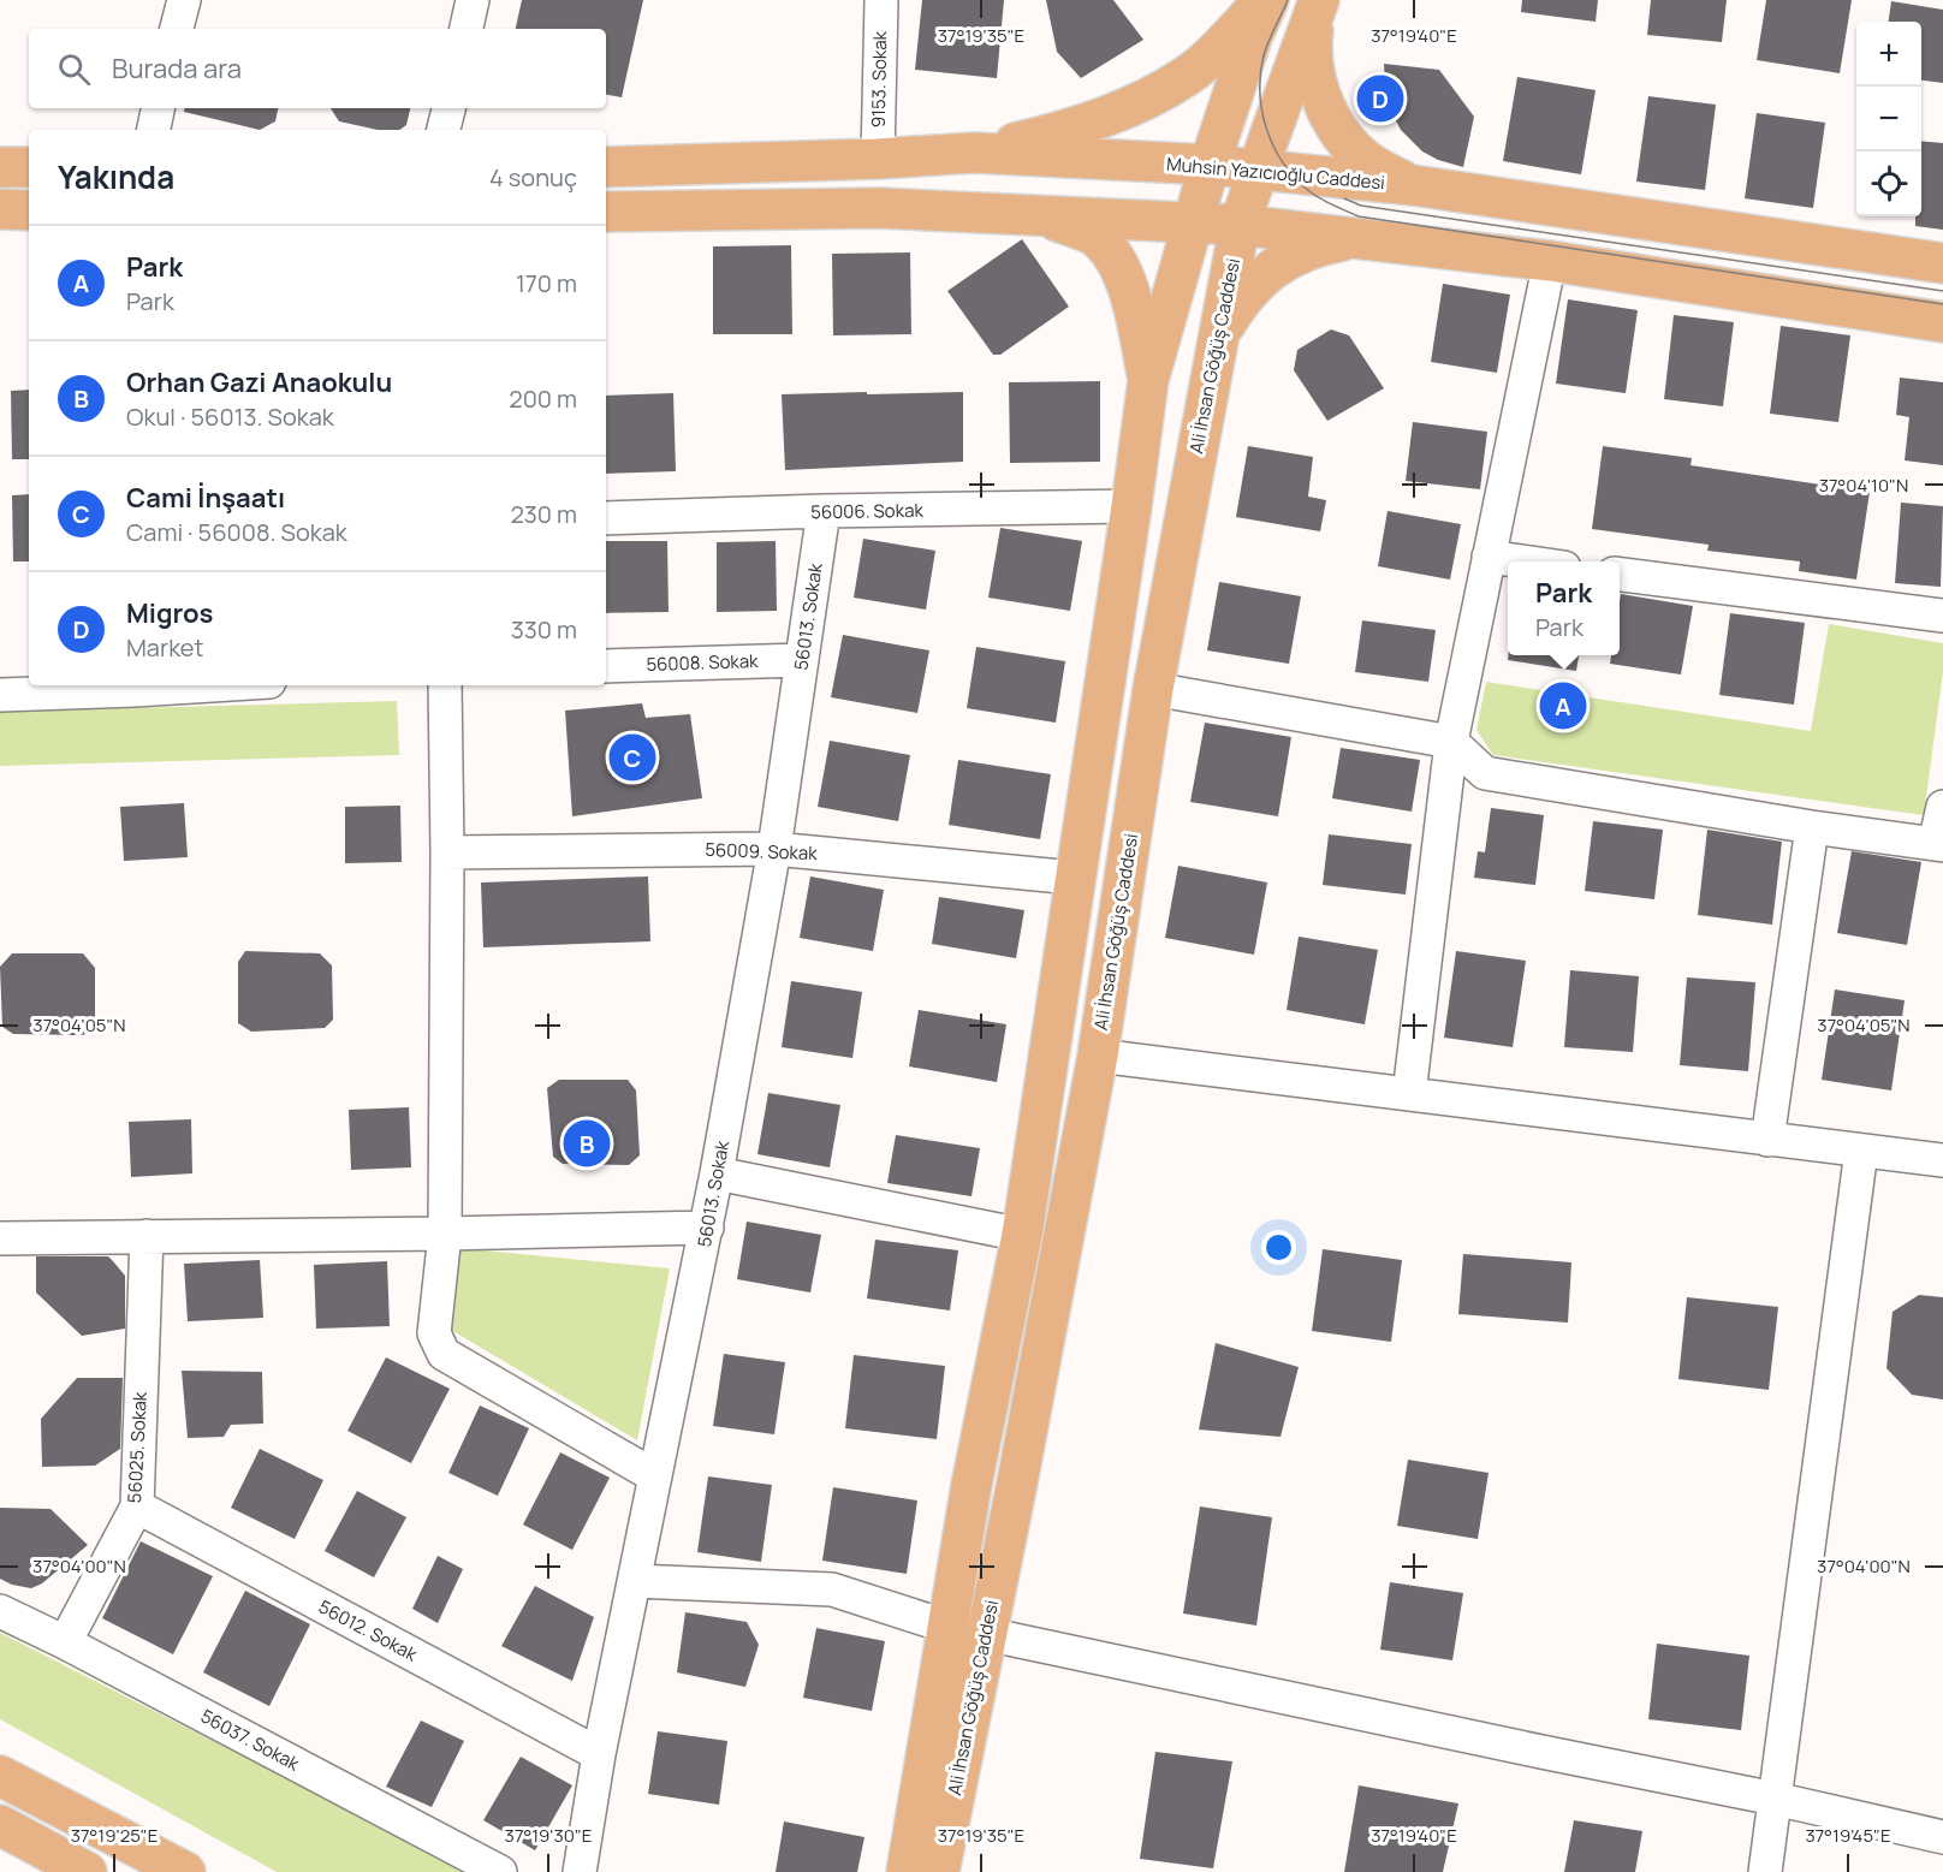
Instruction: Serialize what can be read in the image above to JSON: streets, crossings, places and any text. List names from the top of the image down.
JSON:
{
  "streets": {
    "main road": ["Muhsin Yazıcıoğlu Caddesi", "Ali İhsan Göğüş Caddesi"],
    "street": [
      "9153. Sokak",
      "56006. Sokak",
      "56013. Sokak",
      "56008. Sokak",
      "56009. Sokak",
      "56025. Sokak",
      "56012. Sokak",
      "56037. Sokak"
    ]
  },
  "crossings": [
    ["9153. Sokak", "Muhsin Yazıcıoğlu Caddesi"],
    ["Muhsin Yazıcıoğlu Caddesi", "Ali İhsan Göğüş Caddesi"],
    ["Ali İhsan Göğüş Caddesi", "56006. Sokak"],
    ["Ali İhsan Göğüş Caddesi", "56009. Sokak"],
    ["56006. Sokak", "56013. Sokak"],
    ["56013. Sokak", "56008. Sokak"],
    ["56013. Sokak", "56009. Sokak"],
    ["56013. Sokak", "56012. Sokak"],
    ["56025. Sokak", "56012. Sokak"],
    ["56025. Sokak", "56037. Sokak"]
  ],
  "page": {
    "map_buttons": ["+", "−"],
    "search": "Burada ara",
    "pins": [
      "D",
      "A",
      "C",
      "B"
    ],
    "heading": ["Yakında", "4 sonuç"],
    "list": [
      {
        "mark": "A",
        "name": "Park",
        "note": "Park",
        "value": "170 m"
      },
      {
        "mark": "B",
        "name": "Orhan Gazi Anaokulu",
        "note": "Okul · 56013. Sokak",
        "value": "200 m"
      },
      {
        "mark": "C",
        "name": "Cami İnşaatı",
        "note": "Cami · 56008. Sokak",
        "value": "230 m"
      },
      {
        "mark": "D",
        "name": "Migros",
        "note": "Market",
        "value": "330 m"
      }
    ],
    "popup": ["Park", "Park"]
  },
  "coordinates": [
    "37°19'35\"E",
    "37°19'40\"E",
    "37°04'10\"N",
    "37°04'05\"N",
    "37°04'00\"N",
    "37°19'25\"E",
    "37°19'30\"E",
    "37°19'45\"E"
  ]
}
